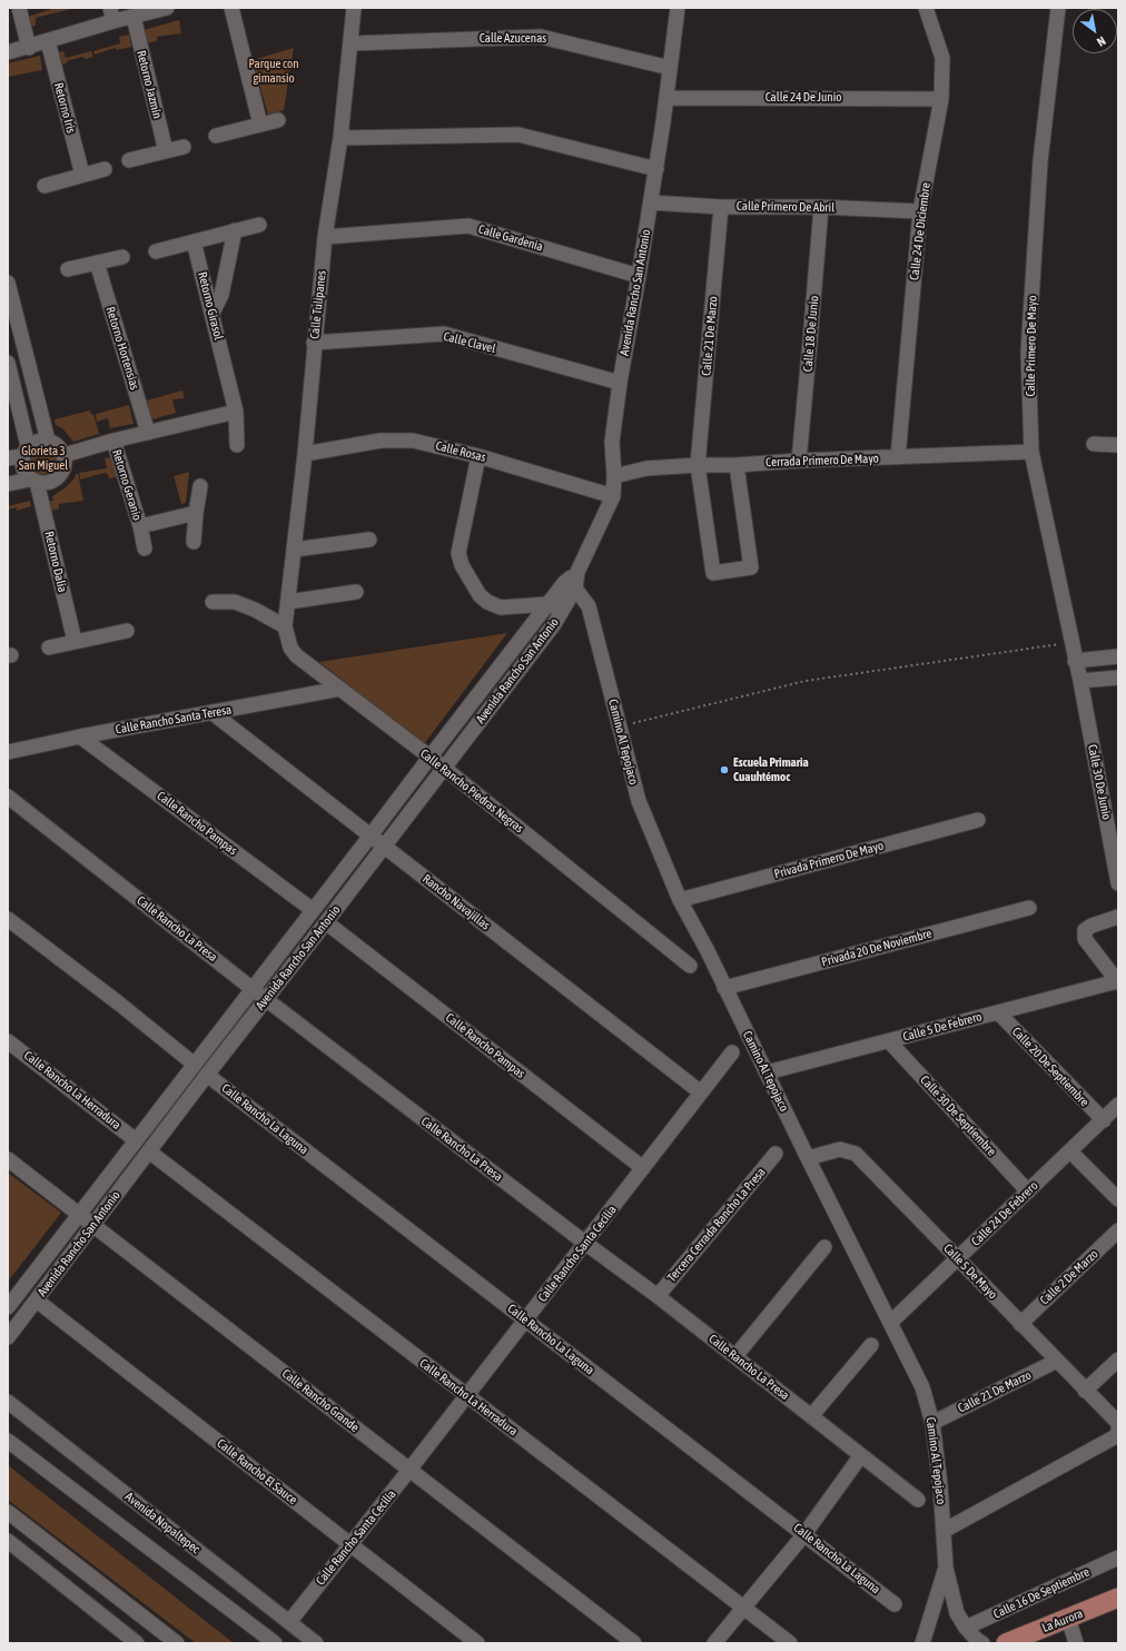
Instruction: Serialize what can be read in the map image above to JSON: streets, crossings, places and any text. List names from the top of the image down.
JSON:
{
  "streets": {
    "main road": ["La Aurora"],
    "street": [
      "Calle Azucenas",
      "Retorno Jazmín",
      "Calle 24 De Junio",
      "Retorno Iris",
      "Calle Primero De Abril",
      "Calle 24 De Diciembre",
      "Calle Gardenia",
      "Avenida Rancho San Antonio",
      "Calle Tulipanes",
      "Retorno Girasol",
      "Calle 18 De Junio",
      "Calle 21 De Marzo",
      "Calle Clavel",
      "Calle Primero De Mayo",
      "Retorno Hortensias",
      "Calle Rosas",
      "Cerrada Primero De Mayo",
      "Retorno Geranio",
      "Retorno Dalia",
      "Calle Rancho Santa Teresa",
      "Camino Al Tepojaco",
      "Calle 30 De Junio",
      "Calle Rancho Piedras Negras",
      "Calle Rancho Pampas",
      "Privada Primero De Mayo",
      "Rancho Navajillas",
      "Calle Rancho La Presa",
      "Privada 20 De Noviembre",
      "Calle 5 De Febrero",
      "Calle 20 De Septiembre",
      "Calle Rancho La Herradura",
      "Calle 30 De Septiembre",
      "Calle Rancho La Laguna",
      "Calle 24 De Febrero",
      "Tercera Cerrada Rancho La Presa",
      "Calle Rancho Santa Cecilia",
      "Calle 5 De Mayo",
      "Calle 2 De Marzo",
      "Calle Rancho Grande",
      "Calle Rancho El Sauce",
      "Avenida Nopaltepec",
      "Calle 16 De Septiembre"
    ]
  },
  "crossings": [
    ["Calle Azucenas", "Avenida Rancho San Antonio"],
    ["Calle Azucenas", "Calle Tulipanes"],
    ["Calle 24 De Junio", "Calle 24 De Diciembre"],
    ["Calle 24 De Junio", "Avenida Rancho San Antonio"],
    ["Calle Primero De Abril", "Calle 24 De Diciembre"],
    ["Calle Primero De Abril", "Avenida Rancho San Antonio"],
    ["Calle Primero De Abril", "Calle 18 De Junio"],
    ["Calle Primero De Abril", "Calle 21 De Marzo"],
    ["Calle 24 De Diciembre", "Cerrada Primero De Mayo"],
    ["Calle Gardenia", "Avenida Rancho San Antonio"],
    ["Calle Gardenia", "Calle Tulipanes"],
    ["Avenida Rancho San Antonio", "Calle Clavel"],
    ["Avenida Rancho San Antonio", "Calle Rosas"],
    ["Avenida Rancho San Antonio", "Cerrada Primero De Mayo"],
    ["Avenida Rancho San Antonio", "Camino Al Tepojaco"],
    ["Avenida Rancho San Antonio", "Calle Rancho Piedras Negras"],
    ["Avenida Rancho San Antonio", "Calle Rancho Pampas"],
    ["Avenida Rancho San Antonio", "Rancho Navajillas"],
    ["Avenida Rancho San Antonio", "Calle Rancho La Presa"],
    ["Avenida Rancho San Antonio", "Calle Rancho La Herradura"],
    ["Avenida Rancho San Antonio", "Calle Rancho La Laguna"],
    ["Avenida Rancho San Antonio", "Calle Rancho Grande"],
    ["Avenida Rancho San Antonio", "Calle Rancho El Sauce"],
    ["Calle Tulipanes", "Calle Clavel"],
    ["Calle Tulipanes", "Calle Rosas"],
    ["Calle Tulipanes", "Calle Rancho Piedras Negras"],
    ["Calle 18 De Junio", "Cerrada Primero De Mayo"],
    ["Calle 21 De Marzo", "Cerrada Primero De Mayo"],
    ["Calle 21 De Marzo", "Camino Al Tepojaco"],
    ["Calle 21 De Marzo", "Calle 5 De Mayo"],
    ["Calle Primero De Mayo", "Cerrada Primero De Mayo"],
    ["Calle Primero De Mayo", "Calle 30 De Junio"],
    ["Calle Rancho Santa Teresa", "Calle Rancho Piedras Negras"],
    ["Calle Rancho Santa Teresa", "Calle Rancho Pampas"],
    ["Calle Rancho Santa Teresa", "Rancho Navajillas"],
    ["Camino Al Tepojaco", "Privada Primero De Mayo"],
    ["Camino Al Tepojaco", "Privada 20 De Noviembre"],
    ["Camino Al Tepojaco", "Calle 5 De Febrero"],
    ["Camino Al Tepojaco", "Calle 24 De Febrero"],
    ["Camino Al Tepojaco", "Calle 5 De Mayo"],
    ["Camino Al Tepojaco", "Calle 16 De Septiembre"],
    ["Calle Rancho Pampas", "Calle Rancho Santa Cecilia"],
    ["Rancho Navajillas", "Calle Rancho Santa Cecilia"],
    ["Calle Rancho La Presa", "Tercera Cerrada Rancho La Presa"],
    ["Calle Rancho La Presa", "Calle Rancho Santa Cecilia"],
    ["Calle 5 De Febrero", "Calle 20 De Septiembre"],
    ["Calle 5 De Febrero", "Calle 30 De Septiembre"],
    ["Calle 20 De Septiembre", "Calle 24 De Febrero"],
    ["Calle Rancho La Herradura", "Calle Rancho Santa Cecilia"],
    ["Calle 30 De Septiembre", "Calle 24 De Febrero"],
    ["Calle Rancho La Laguna", "Calle Rancho Santa Cecilia"],
    ["Calle 24 De Febrero", "Calle 5 De Mayo"],
    ["Calle Rancho Santa Cecilia", "Calle Rancho Grande"],
    ["Calle Rancho Santa Cecilia", "Calle Rancho El Sauce"],
    ["Calle Rancho Santa Cecilia", "Avenida Nopaltepec"],
    ["Calle 5 De Mayo", "Calle 2 De Marzo"]
  ],
  "parks": ["Parque con gimansio", "Glorieta 3 San Miguel"],
  "places": ["Escuela Primaria Cuauhtémoc"],
  "north": "bottom right"
}
